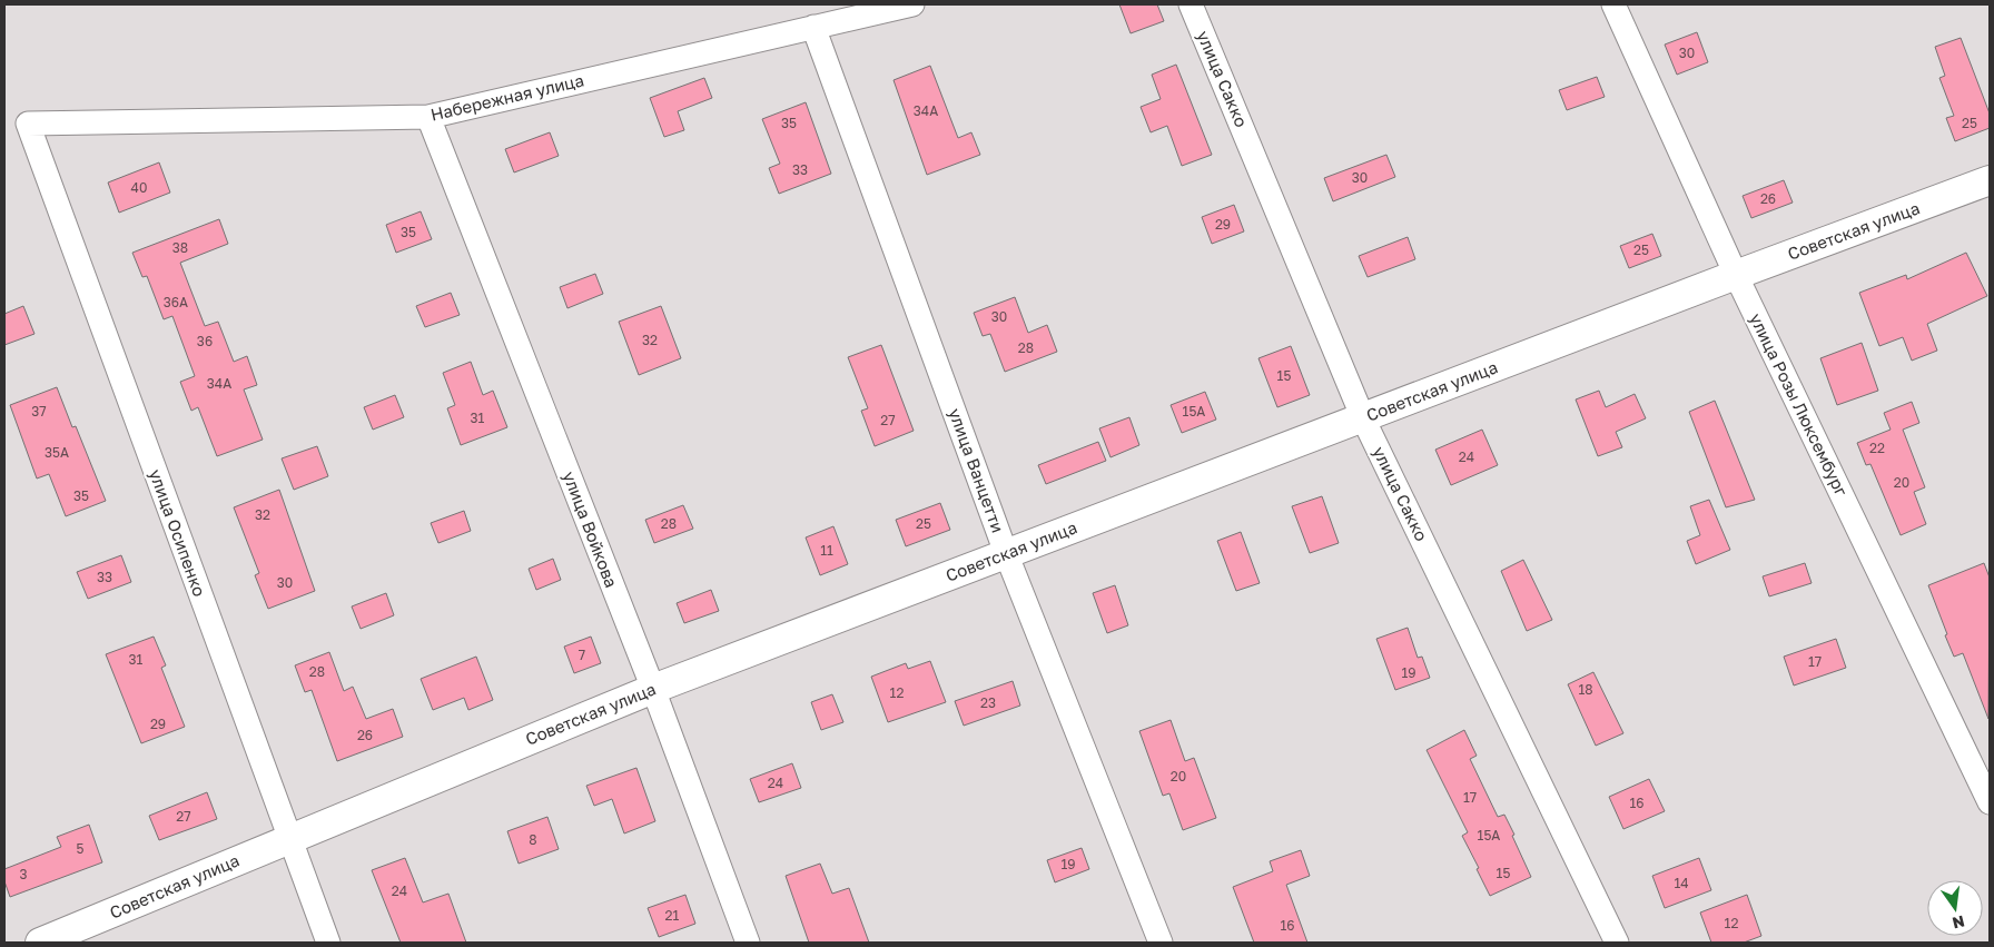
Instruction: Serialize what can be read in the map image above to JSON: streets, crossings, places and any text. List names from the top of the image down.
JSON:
{
  "streets": {
    "street": [
      "улица Сакко",
      "Набережная улица",
      "Советская улица",
      "улица Розы Люксембург",
      "улица Ванцетти",
      "улица Войкова",
      "улица Осипенко"
    ]
  },
  "crossings": [
    ["улица Сакко", "Советская улица"],
    ["Набережная улица", "улица Ванцетти"],
    ["Набережная улица", "улица Войкова"],
    ["Набережная улица", "улица Осипенко"],
    ["Советская улица", "улица Розы Люксембург"],
    ["Советская улица", "улица Ванцетти"],
    ["Советская улица", "улица Войкова"],
    ["Советская улица", "улица Осипенко"]
  ],
  "house_numbers": [
    "30",
    "34А",
    "35",
    "25",
    "33",
    "30",
    "40",
    "26",
    "29",
    "35",
    "38",
    "25",
    "36А",
    "30",
    "32",
    "36",
    "28",
    "15",
    "34А",
    "37",
    "15А",
    "31",
    "27",
    "22",
    "35А",
    "24",
    "20",
    "35",
    "32",
    "28",
    "25",
    "11",
    "33",
    "30",
    "7",
    "31",
    "17",
    "28",
    "19",
    "18",
    "12",
    "23",
    "29",
    "26",
    "20",
    "24",
    "17",
    "16",
    "27",
    "15А",
    "8",
    "5",
    "19",
    "15",
    "3",
    "14",
    "24",
    "21",
    "12",
    "16"
  ],
  "north": "bottom"
}
